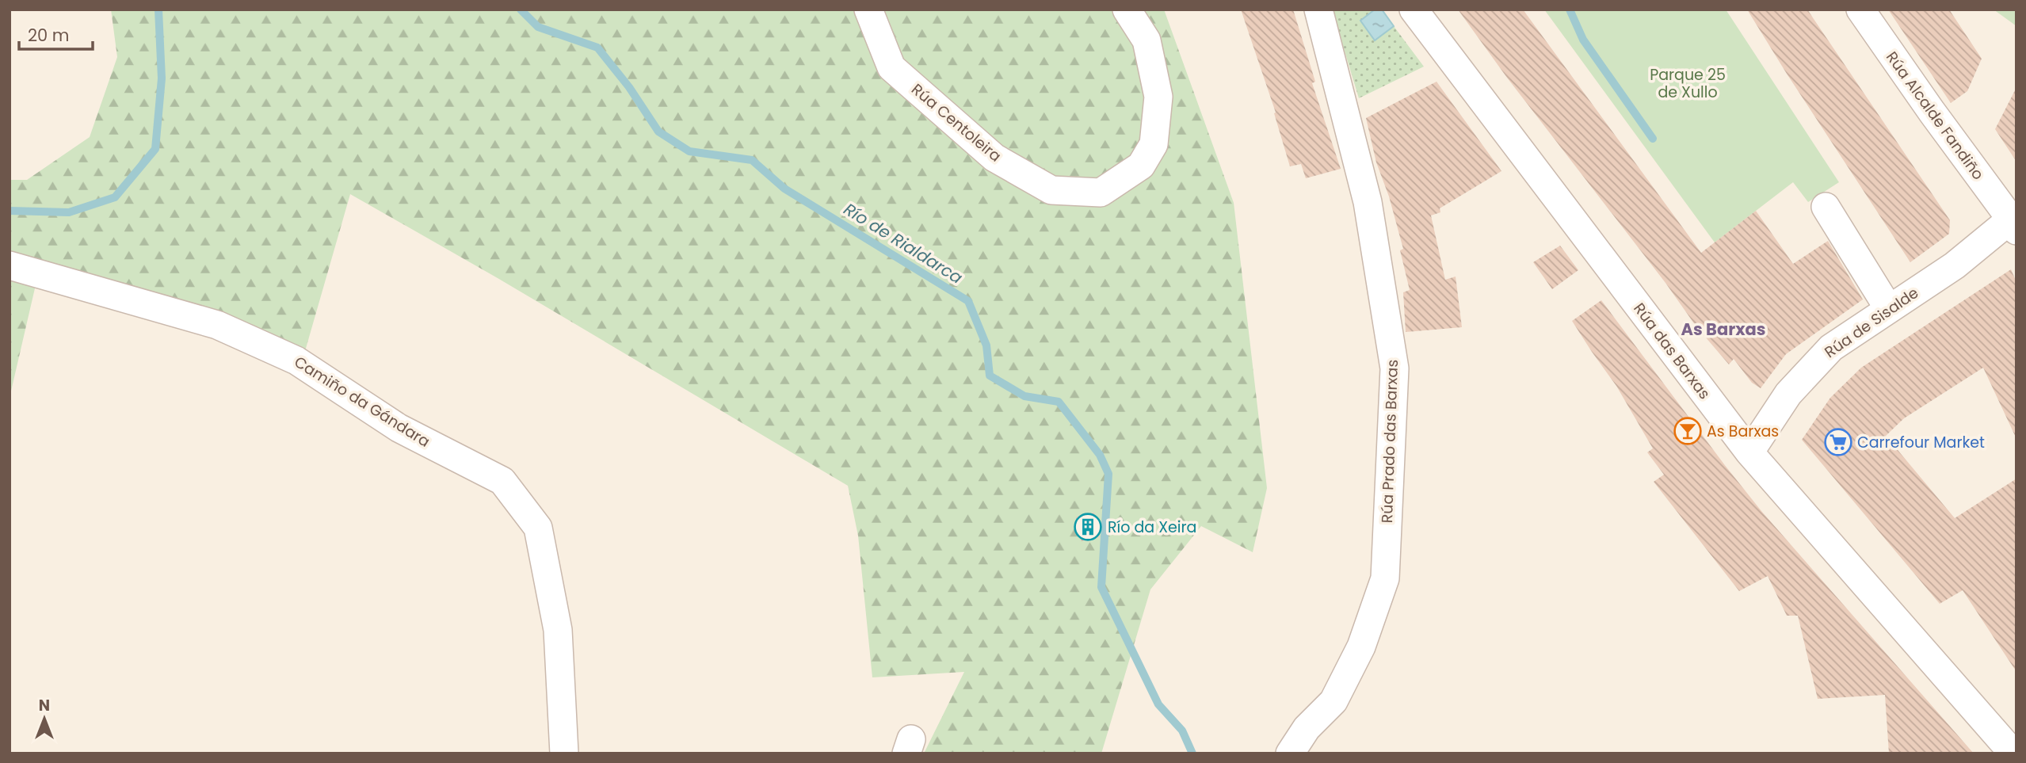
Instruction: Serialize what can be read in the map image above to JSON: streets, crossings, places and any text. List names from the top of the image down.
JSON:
{
  "streets": {
    "street": [
      "Rúa Alcalde Fandiño",
      "Rúa Centoleira",
      "Rúa de Sisalde",
      "Rúa das Barxas",
      "Camiño da Gándara",
      "Rúa Prado das Barxas"
    ]
  },
  "crossings": [
    ["Rúa Alcalde Fandiño", "Rúa de Sisalde"],
    ["Rúa de Sisalde", "Rúa das Barxas"]
  ],
  "districts": ["As Barxas"],
  "water": ["Río de Rialdarca"],
  "parks": ["Parque 25 de Xullo"],
  "places": {
    "bar": ["As Barxas"],
    "supermarket": ["Carrefour Market"],
    "building": ["Río da Xeira"]
  },
  "scale_bar": "20 m",
  "north": "top"
}
